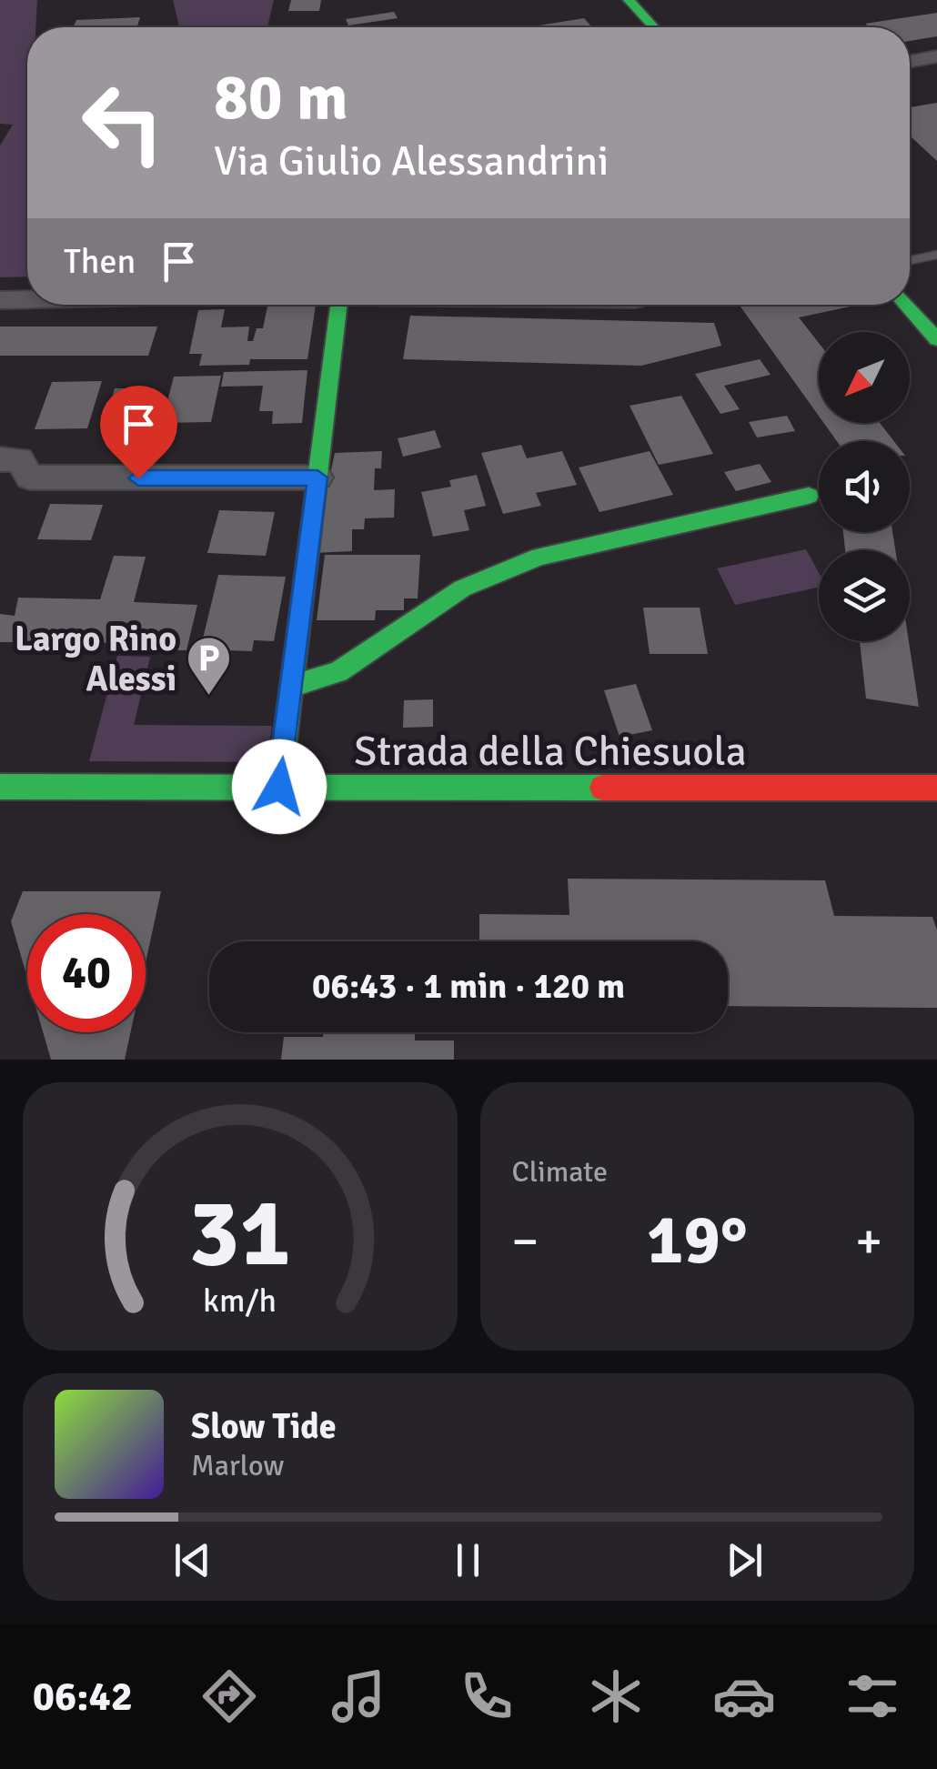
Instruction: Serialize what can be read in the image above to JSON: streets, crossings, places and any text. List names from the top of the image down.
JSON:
{
  "streets": {
    "street": ["Strada della Chiesuola"]
  },
  "places": {
    "parking": ["Largo Rino Alessi"]
  },
  "north": "bottom left",
  "page": {
    "turn": ["80 m", "Via Giulio Alessandrini"],
    "then": "Then",
    "limit": "40",
    "trip": "06:43 · 1 min · 120 m",
    "tile": "Climate",
    "heat": ["−", "19°", "+"],
    "song": ["Slow Tide", "Marlow"],
    "tabs": "06:42",
    "gauge": ["31", "km/h"]
  }
}
